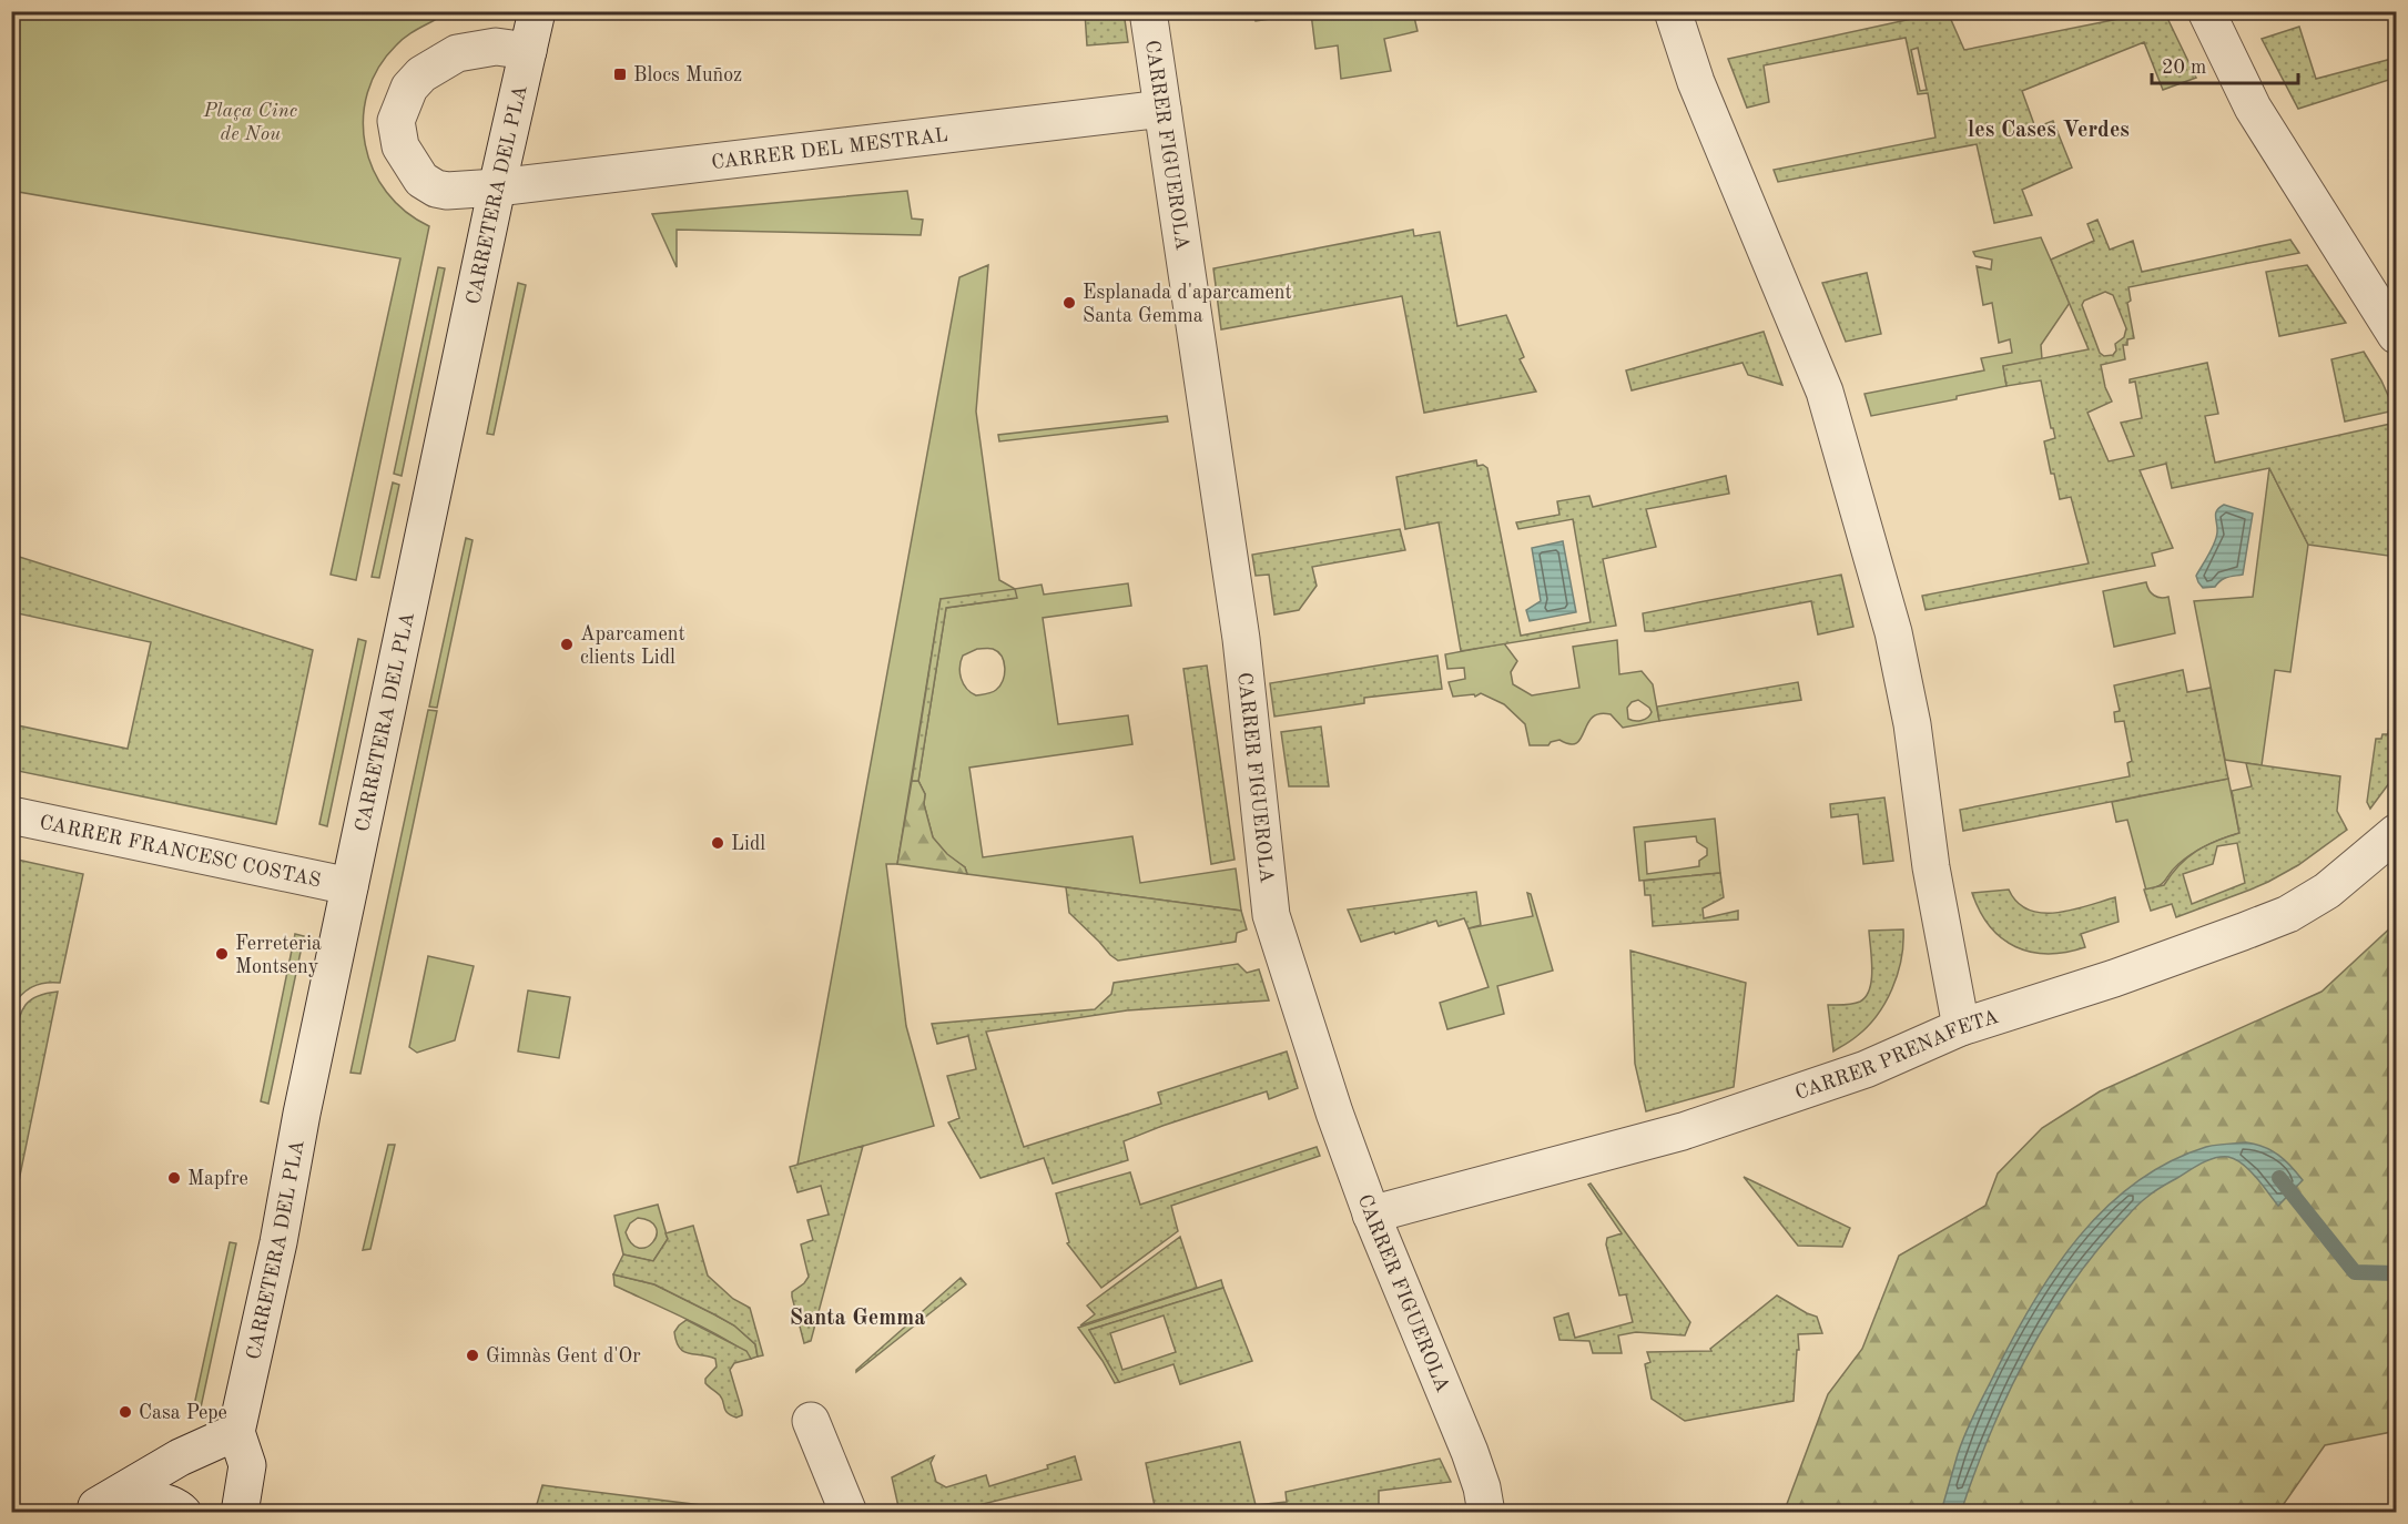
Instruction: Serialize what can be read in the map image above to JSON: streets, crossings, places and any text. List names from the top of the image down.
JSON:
{
  "streets": {
    "street": [
      "CARRER FIGUEROLA",
      "CARRER DEL MESTRAL",
      "CARRETERA DEL PLA",
      "CARRER FRANCESC COSTAS",
      "CARRER PRENAFETA"
    ]
  },
  "crossings": [
    ["CARRER FIGUEROLA", "CARRER DEL MESTRAL"],
    ["CARRER FIGUEROLA", "CARRER PRENAFETA"],
    ["CARRER DEL MESTRAL", "CARRETERA DEL PLA"],
    ["CARRETERA DEL PLA", "CARRER FRANCESC COSTAS"]
  ],
  "districts": ["les Cases Verdes", "Santa Gemma"],
  "parks": ["Plaça Cinc de Nou"],
  "places": {
    "transit": ["Blocs Muñoz"],
    "other": [
      "Esplanada d'aparcament Santa Gemma",
      "Aparcament clients Lidl",
      "Lidl",
      "Ferreteria Montseny",
      "Mapfre",
      "Gimnàs Gent d'Or",
      "Casa Pepe"
    ]
  },
  "scale_bar": "20 m"
}
